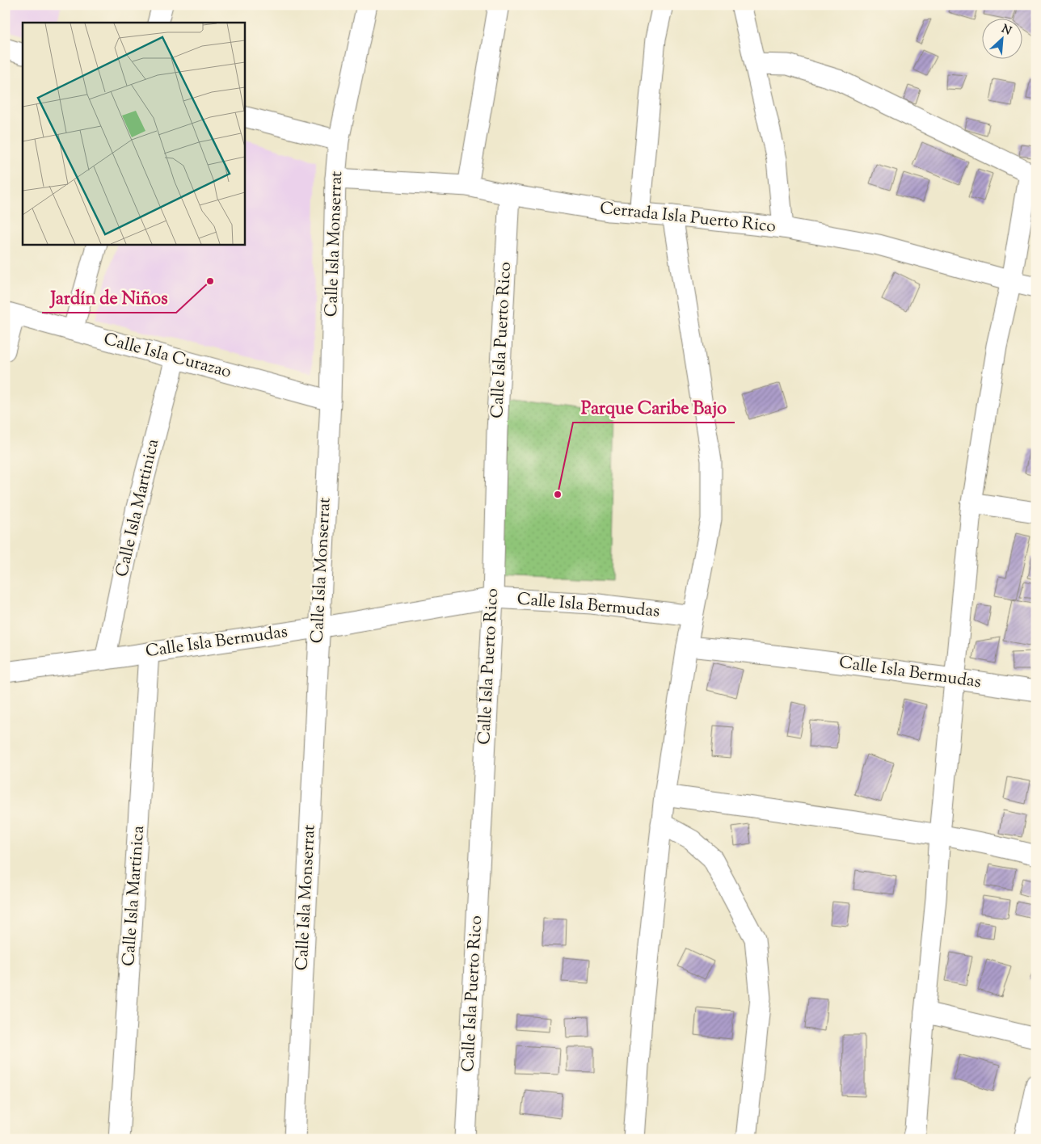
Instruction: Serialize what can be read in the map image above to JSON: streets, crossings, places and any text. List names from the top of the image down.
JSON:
{
  "streets": {
    "street": [
      "Cerrada Isla Puerto Rico",
      "Calle Isla Monserrat",
      "Calle Isla Puerto Rico",
      "Calle Isla Curazao",
      "Calle Isla Martinica",
      "Calle Isla Bermudas"
    ]
  },
  "crossings": [
    ["Cerrada Isla Puerto Rico", "Calle Isla Monserrat"],
    ["Cerrada Isla Puerto Rico", "Calle Isla Puerto Rico"],
    ["Calle Isla Monserrat", "Calle Isla Curazao"],
    ["Calle Isla Monserrat", "Calle Isla Bermudas"],
    ["Calle Isla Puerto Rico", "Calle Isla Bermudas"],
    ["Calle Isla Curazao", "Calle Isla Martinica"],
    ["Calle Isla Martinica", "Calle Isla Bermudas"]
  ],
  "places": ["Jardín de Niños", "Parque Caribe Bajo"],
  "north": "top right"
}
